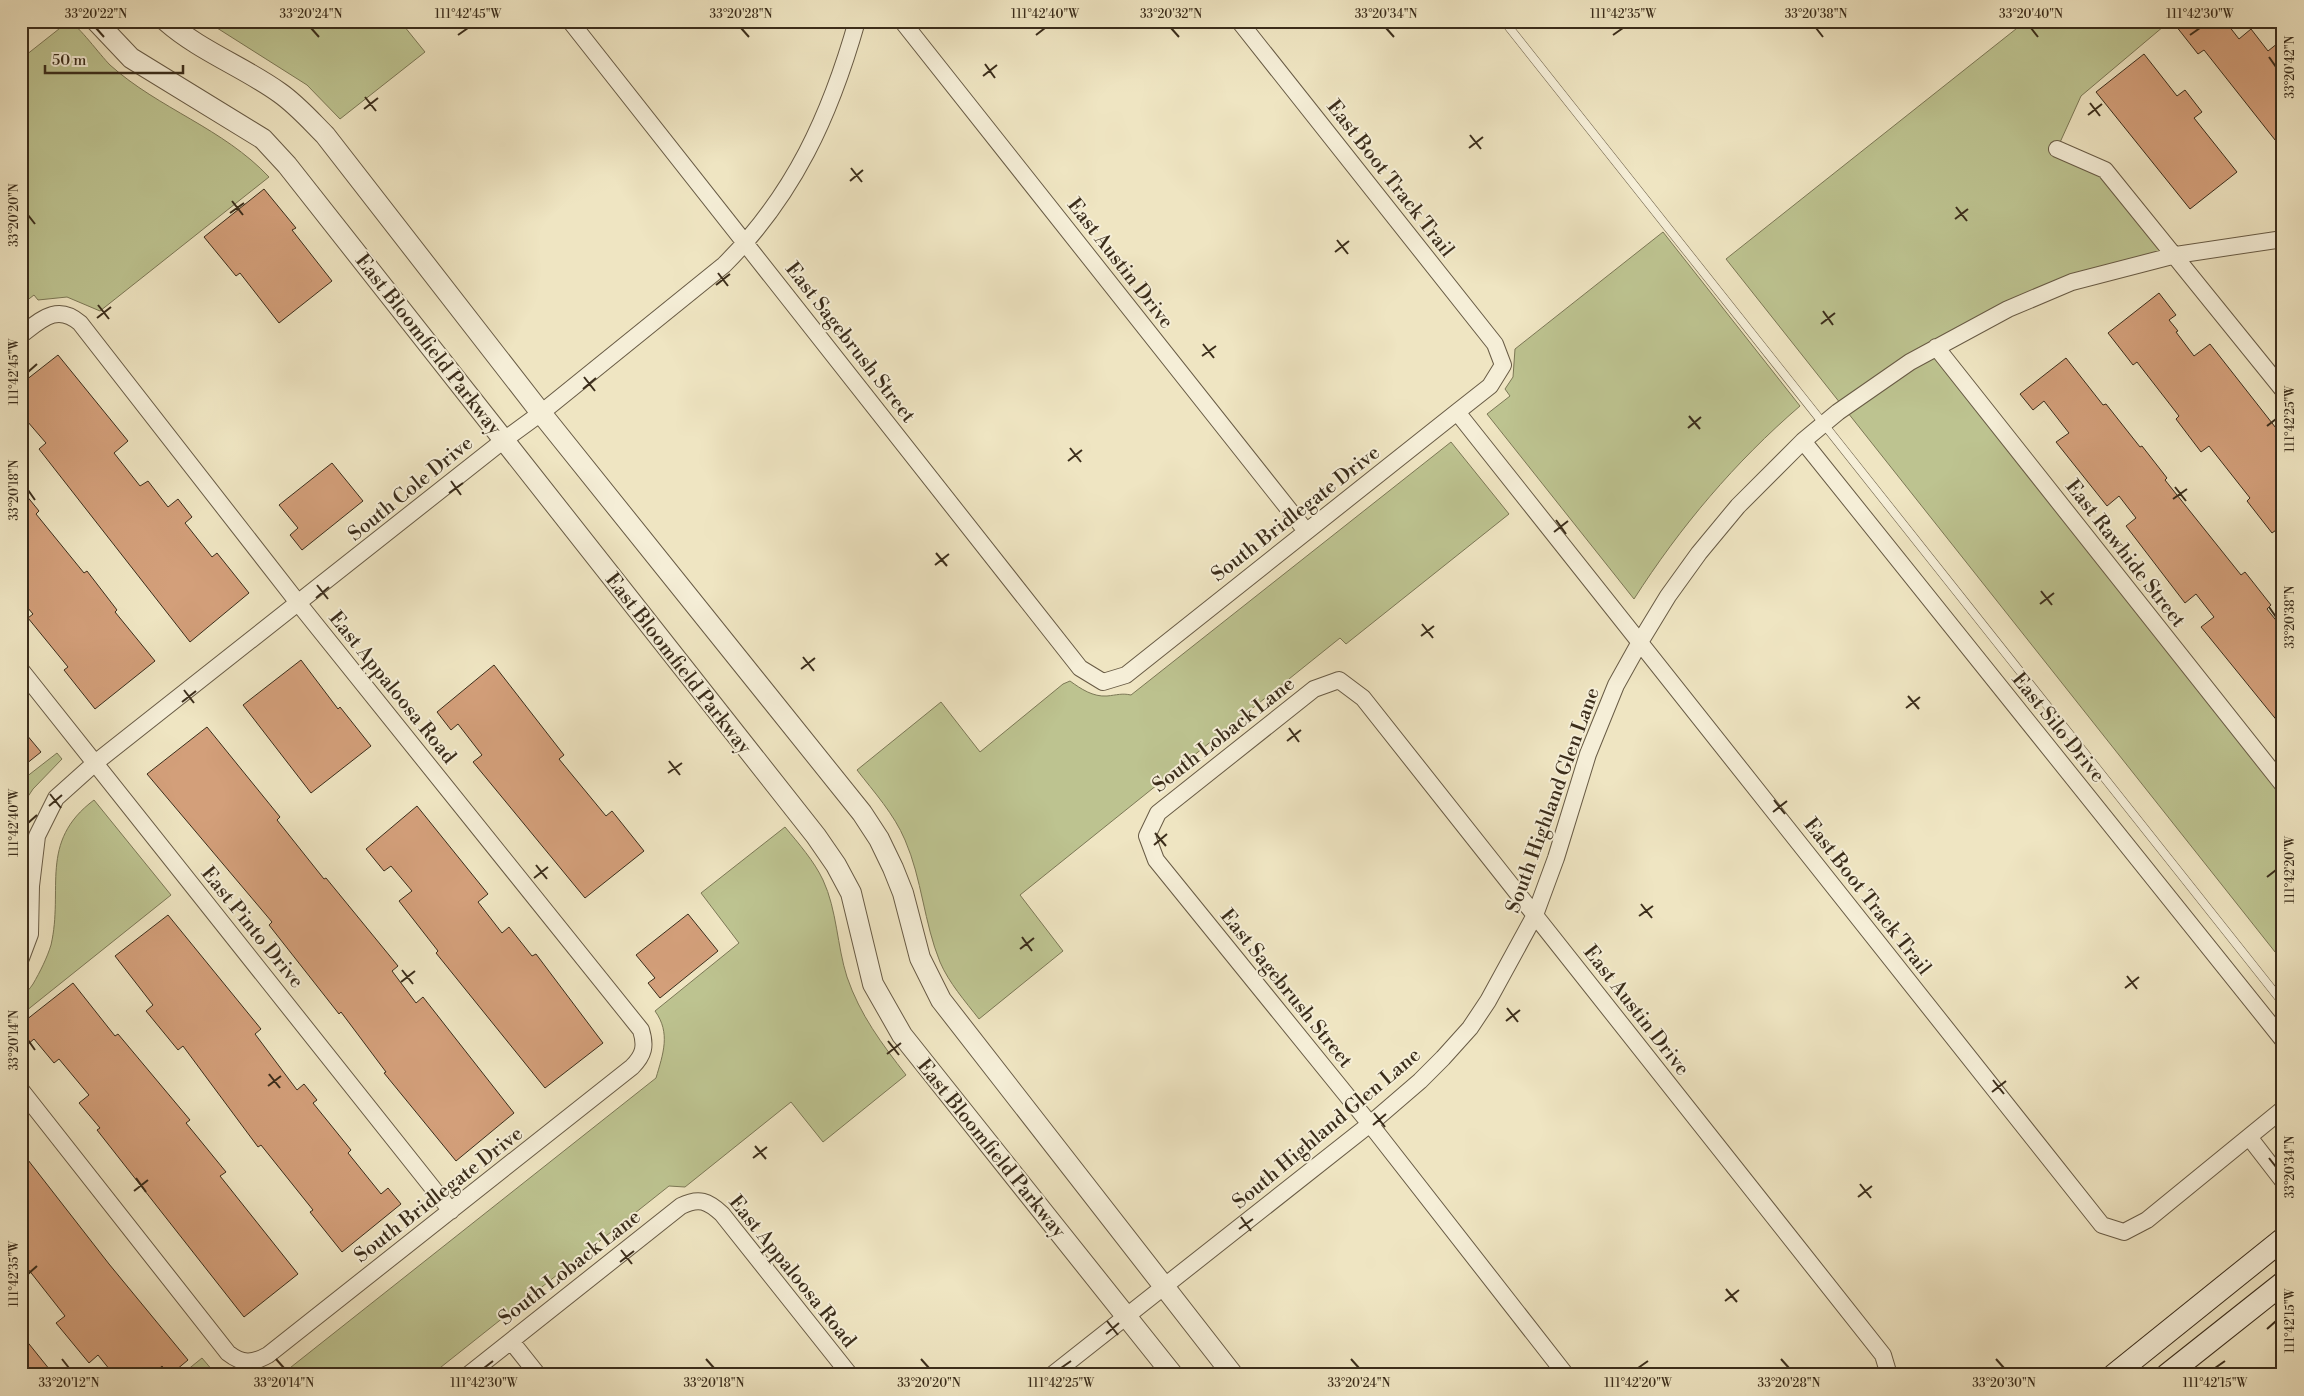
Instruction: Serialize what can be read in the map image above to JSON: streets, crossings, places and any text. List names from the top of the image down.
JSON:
{
  "streets": {
    "street": [
      "East Boot Track Trail",
      "East Austin Drive",
      "East Sagebrush Street",
      "East Bloomfield Parkway",
      "South Cole Drive",
      "South Bridlegate Drive",
      "East Rawhide Street",
      "East Appaloosa Road",
      "East Silo Drive",
      "South Loback Lane",
      "South Highland Glen Lane",
      "East Pinto Drive"
    ]
  },
  "crossings": [
    ["East Boot Track Trail", "South Bridlegate Drive"],
    ["East Boot Track Trail", "South Highland Glen Lane"],
    ["East Austin Drive", "South Bridlegate Drive"],
    ["East Austin Drive", "South Loback Lane"],
    ["East Austin Drive", "South Highland Glen Lane"],
    ["East Sagebrush Street", "South Cole Drive"],
    ["East Sagebrush Street", "South Bridlegate Drive"],
    ["East Sagebrush Street", "South Loback Lane"],
    ["East Sagebrush Street", "South Highland Glen Lane"],
    ["East Bloomfield Parkway", "South Cole Drive"],
    ["East Bloomfield Parkway", "South Highland Glen Lane"],
    ["South Cole Drive", "East Appaloosa Road"],
    ["South Cole Drive", "East Pinto Drive"],
    ["South Bridlegate Drive", "East Appaloosa Road"],
    ["South Bridlegate Drive", "East Pinto Drive"],
    ["East Rawhide Street", "South Highland Glen Lane"],
    ["East Appaloosa Road", "South Loback Lane"],
    ["East Silo Drive", "South Highland Glen Lane"]
  ],
  "scale_bar": "50 m",
  "coordinates": [
    "33°20'22\"N",
    "33°20'24\"N",
    "111°42'45\"W",
    "33°20'28\"N",
    "111°42'40\"W",
    "33°20'32\"N",
    "33°20'34\"N",
    "111°42'35\"W",
    "33°20'38\"N",
    "33°20'40\"N",
    "111°42'30\"W",
    "33°20'42\"N",
    "33°20'20\"N",
    "111°42'25\"W",
    "33°20'18\"N",
    "111°42'20\"W",
    "33°20'14\"N",
    "111°42'15\"W",
    "33°20'12\"N",
    "33°20'30\"N"
  ]
}
